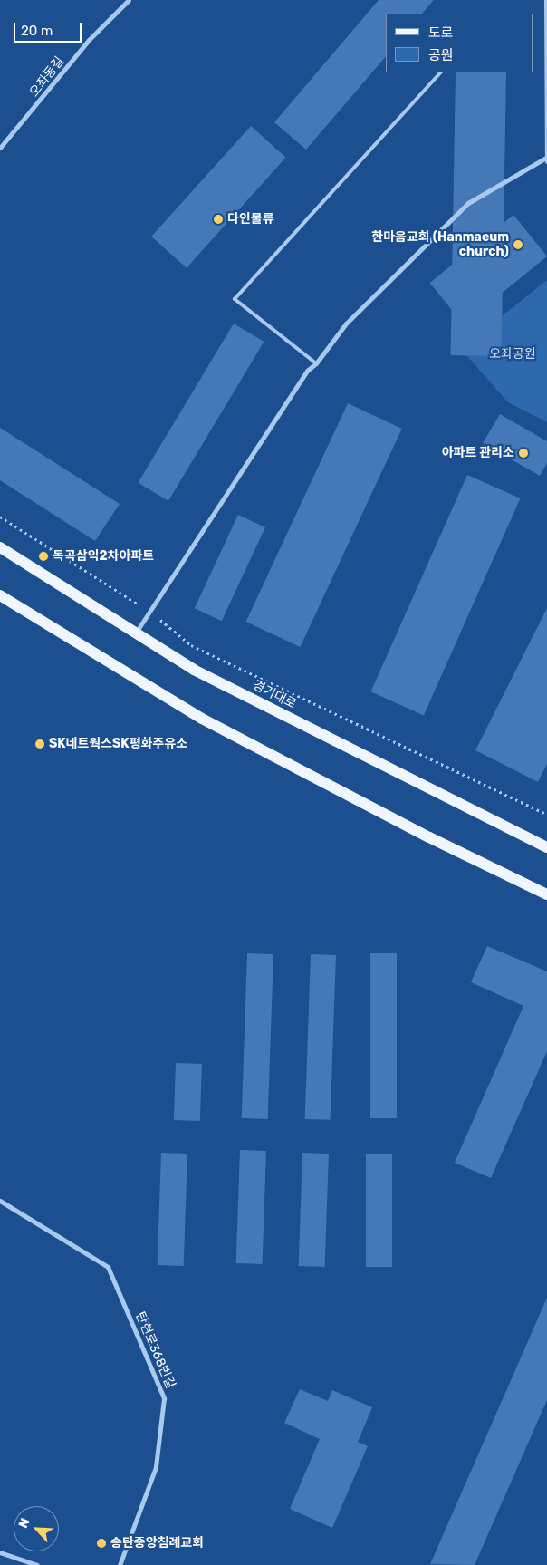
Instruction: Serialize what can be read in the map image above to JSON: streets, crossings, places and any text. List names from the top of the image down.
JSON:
{
  "streets": {
    "main road": ["경기대로"],
    "street": ["오좌동길", "탄현로368번길"]
  },
  "parks": ["오좌공원"],
  "places": [
    "다인물류",
    "한마음교회 (Hanmaeum church)",
    "아파트 관리소",
    "독곡삼익2차아파트",
    "SK네트웍스SK평화주유소",
    "송탄중앙침례교회"
  ],
  "legend": ["도로", "공원"],
  "scale_bar": "20 m",
  "north": "top left"
}
